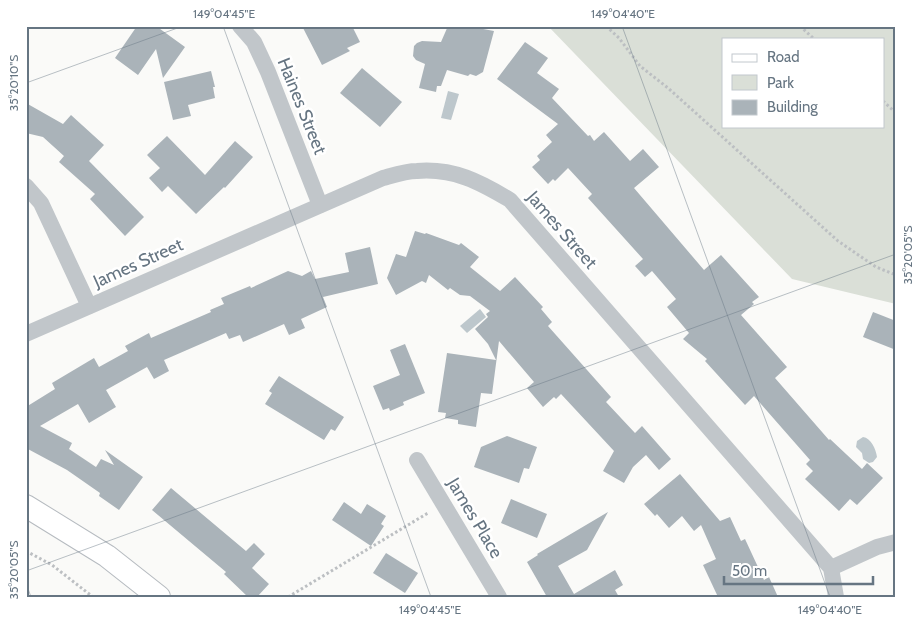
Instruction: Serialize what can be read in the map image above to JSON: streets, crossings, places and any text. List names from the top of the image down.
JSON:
{
  "streets": {
    "street": ["Haines Street", "James Street", "James Place"]
  },
  "crossings": [
    ["Haines Street", "James Street"]
  ],
  "legend": ["Road", "Park", "Building"],
  "scale_bar": "50 m",
  "coordinates": [
    "149°04'45\"E",
    "149°04'40\"E",
    "35°20'10\"S",
    "35°20'05\"S"
  ]
}
